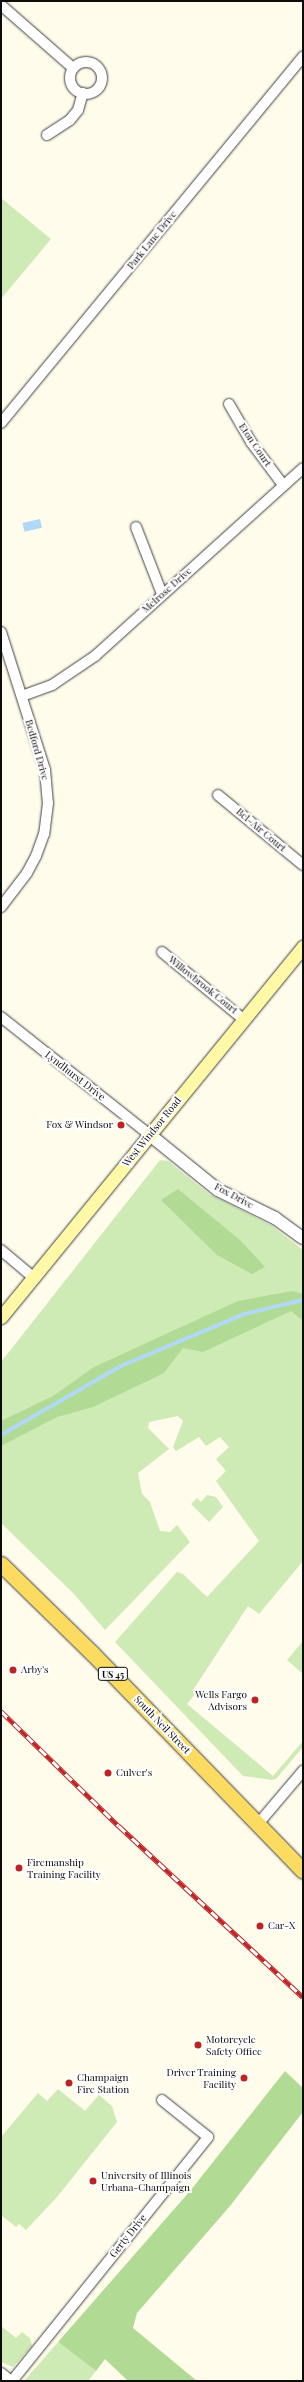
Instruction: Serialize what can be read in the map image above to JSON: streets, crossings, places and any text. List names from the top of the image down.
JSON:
{
  "streets": {
    "main road": ["West Windsor Road", "US 45", "South Neil Street"],
    "street": [
      "Park Lane Drive",
      "Eton Court",
      "Melrose Drive",
      "Bedford Drive",
      "Bel-Air Court",
      "Willowbrook Court",
      "Lyndhurst Drive",
      "Fox Drive",
      "Gerty Drive"
    ]
  },
  "crossings": [
    ["Eton Court", "Melrose Drive"],
    ["Melrose Drive", "Bedford Drive"],
    ["Willowbrook Court", "West Windsor Road"],
    ["Lyndhurst Drive", "West Windsor Road"],
    ["Lyndhurst Drive", "Fox Drive"],
    ["West Windsor Road", "Fox Drive"]
  ],
  "places": [
    "Fox & Windsor",
    "Arby's",
    "Wells Fargo Advisors",
    "Culver's",
    "Firemanship Training Facility",
    "Car-X",
    "Motorcycle Safety Office",
    "Driver Training Facility",
    "Champaign Fire Station",
    "University of Illinois Urbana-Champaign"
  ]
}
